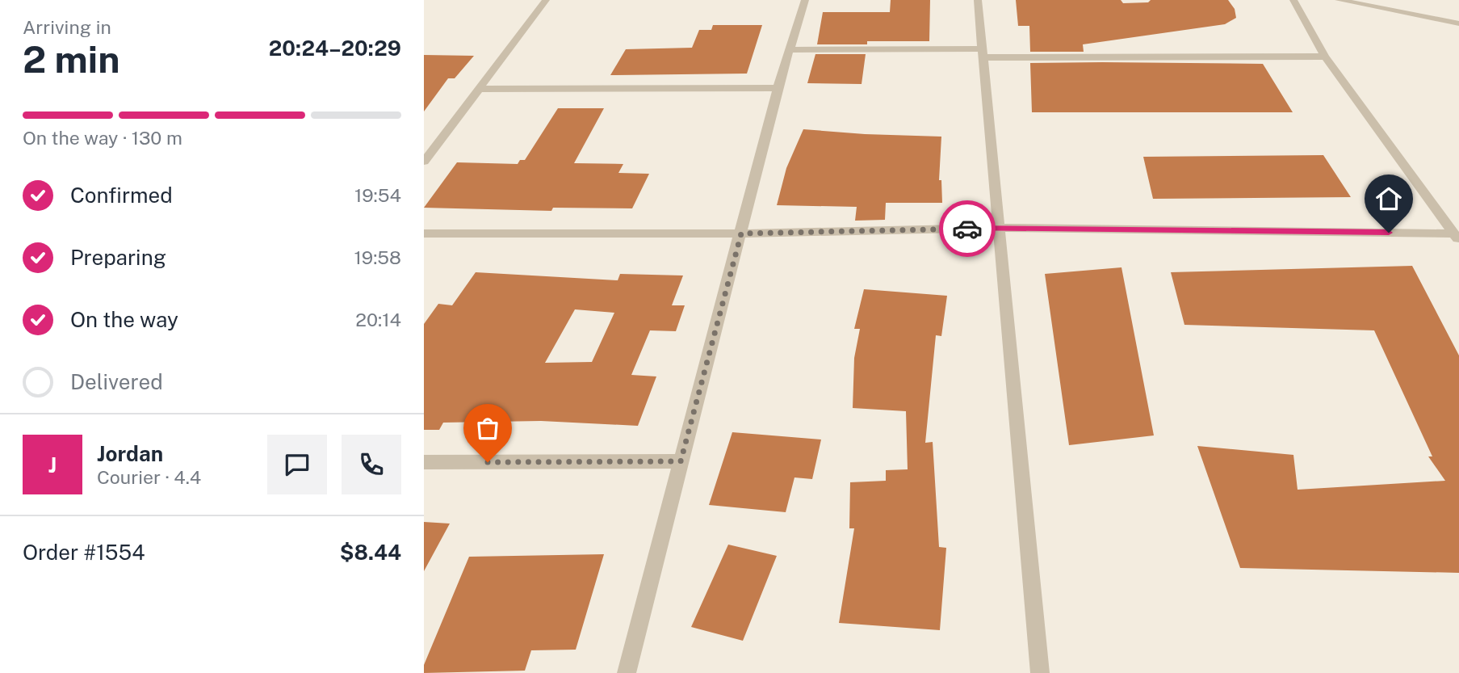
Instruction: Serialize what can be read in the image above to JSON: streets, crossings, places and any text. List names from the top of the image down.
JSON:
{
  "page": {
    "heading": ["2 min", "Arriving in", "20:24–20:29"],
    "panel": [
      "Jordan",
      "Courier · 4.4",
      "Order #1554",
      "$8.44"
    ],
    "bar": "On the way · 130 m",
    "list": [
      ["Confirmed", "19:54"],
      ["Preparing", "19:58"],
      ["On the way", "20:14"],
      "Delivered"
    ],
    "round": "J"
  }
}
